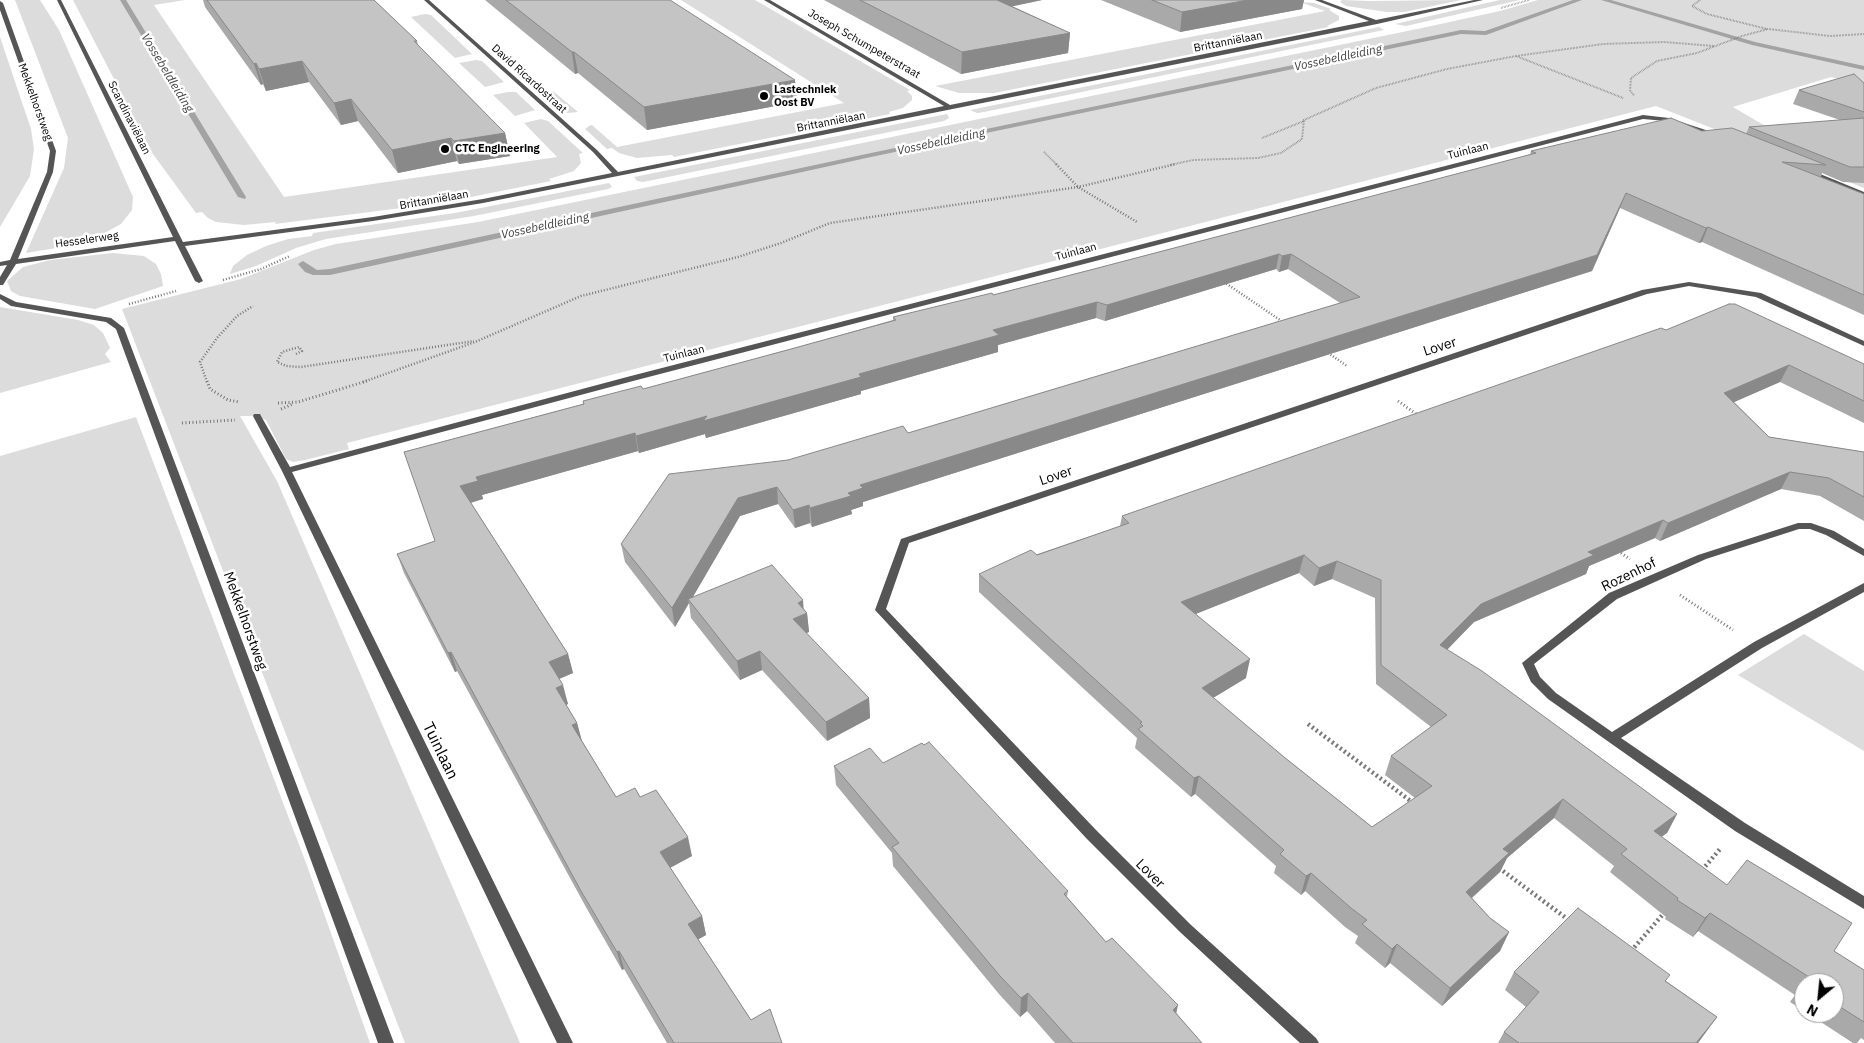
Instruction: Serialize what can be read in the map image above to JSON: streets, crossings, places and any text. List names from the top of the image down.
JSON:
{
  "streets": {
    "street": [
      "Brittanniëlaan",
      "Joseph Schumpeterstraat",
      "David Ricardostraat",
      "Mekkelhorstweg",
      "Scandinaviëlaan",
      "Tuinlaan",
      "Hesselerweg",
      "Lover",
      "Rozenhof"
    ]
  },
  "crossings": [
    ["Brittanniëlaan", "Joseph Schumpeterstraat"],
    ["Brittanniëlaan", "David Ricardostraat"],
    ["Brittanniëlaan", "Scandinaviëlaan"],
    ["Brittanniëlaan", "Hesselerweg"],
    ["Mekkelhorstweg", "Hesselerweg"],
    ["Scandinaviëlaan", "Hesselerweg"]
  ],
  "water": ["Vossebeldleiding"],
  "places": ["Lastechniek Oost BV", "CTC Engineering"],
  "north": "bottom left"
}
